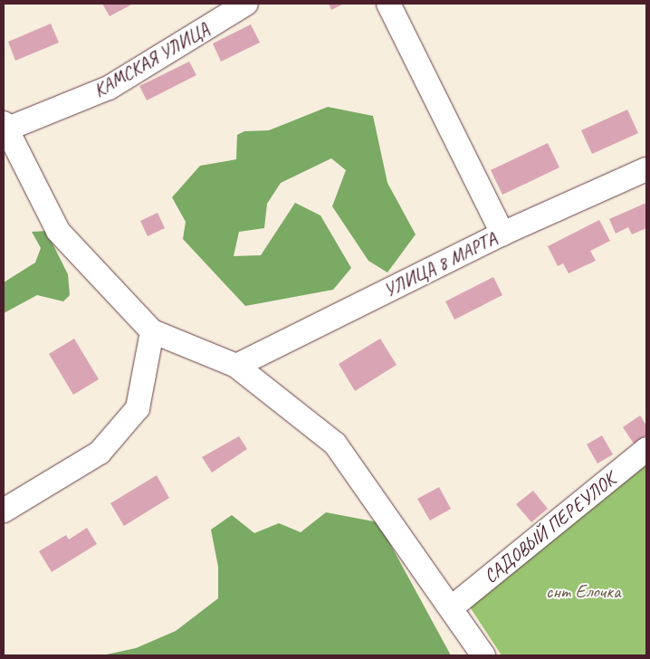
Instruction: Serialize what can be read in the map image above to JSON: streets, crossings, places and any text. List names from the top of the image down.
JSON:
{
  "streets": {
    "street": ["КАМСКАЯ УЛИЦА", "УЛИЦА 8 МАРТА", "САДОВЫЙ ПЕРЕУЛОК"]
  },
  "parks": ["снт Елочка"]
}
